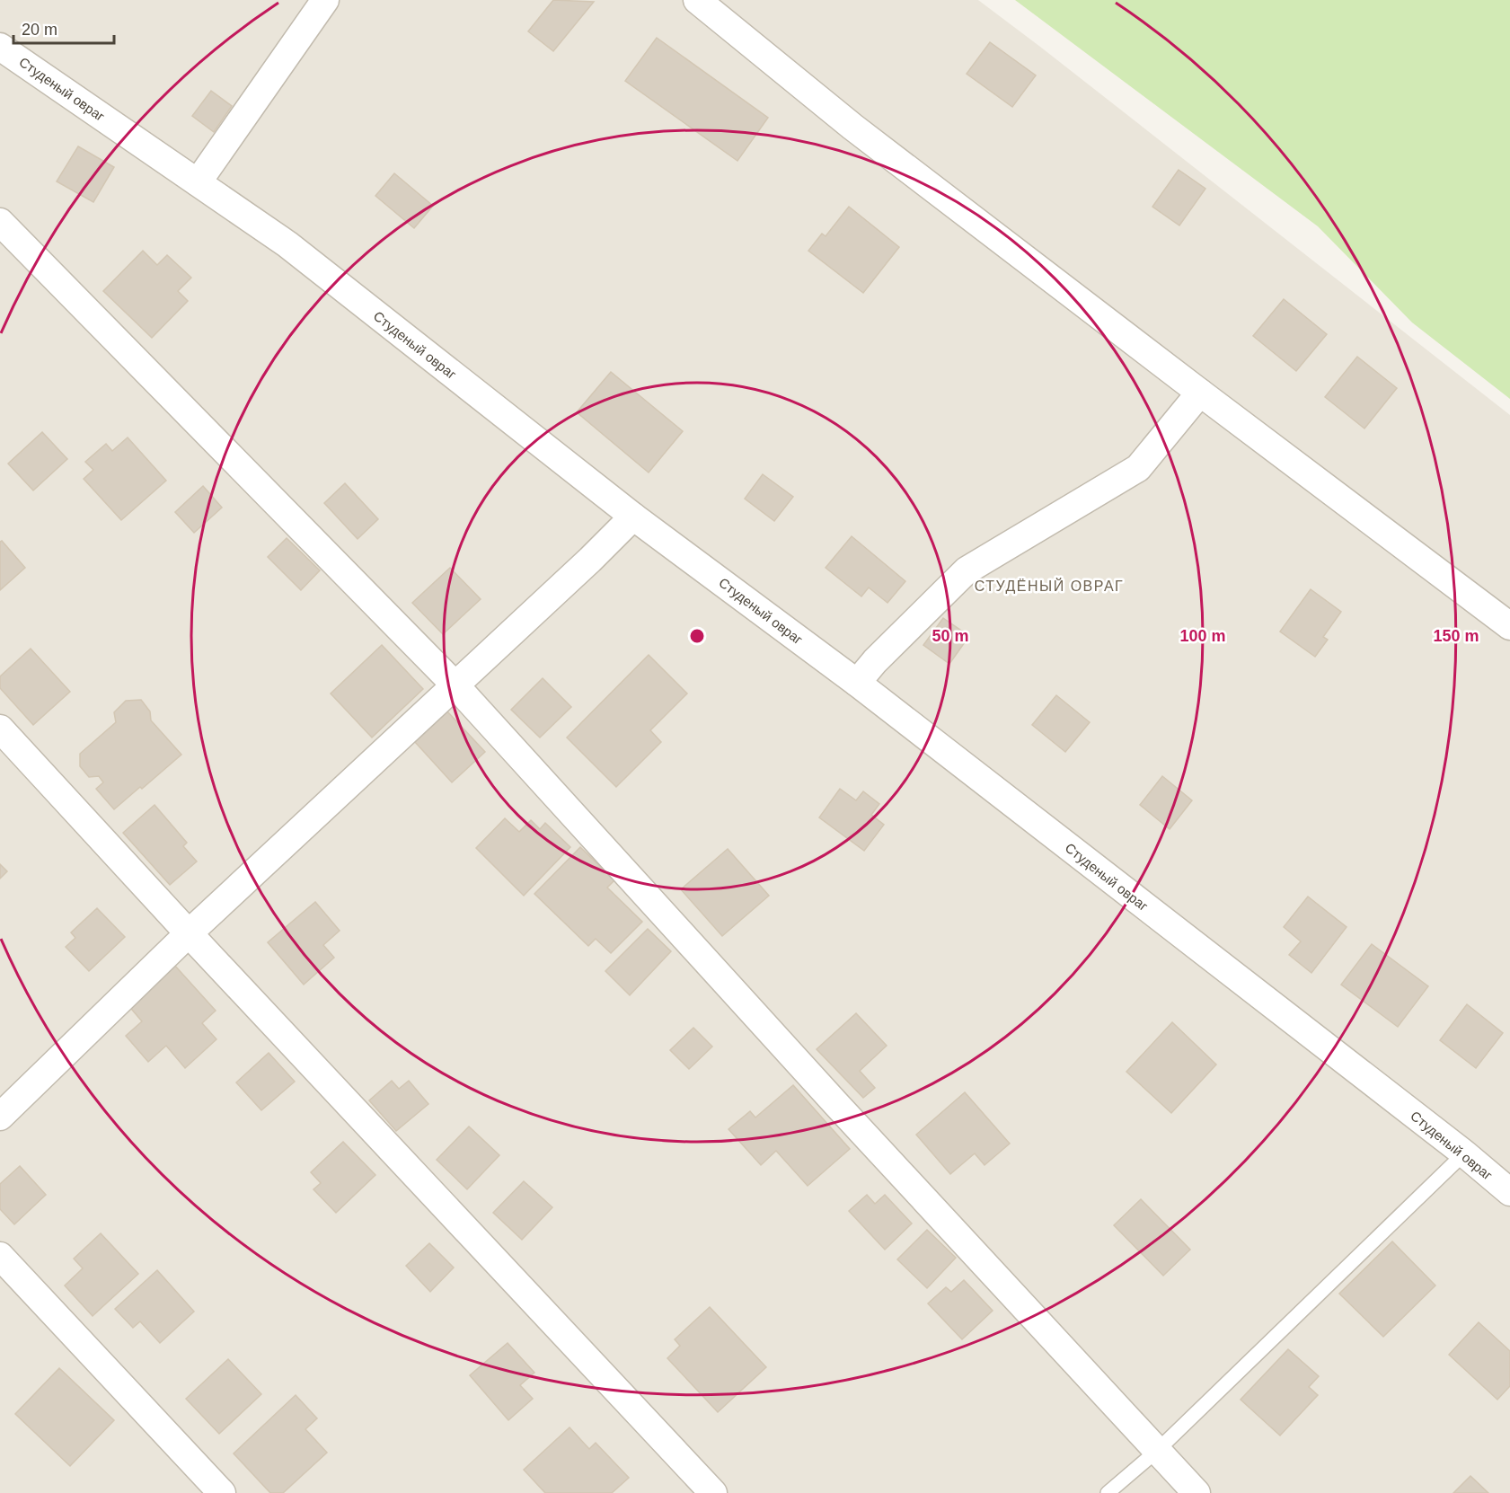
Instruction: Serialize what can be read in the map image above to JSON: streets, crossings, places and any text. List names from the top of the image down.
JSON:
{
  "streets": {
    "street": ["Студеный овраг"]
  },
  "districts": ["СТУДЁНЫЙ ОВРАГ"],
  "scale_bar": "20 m",
  "rings": ["50 m", "100 m", "150 m"]
}
